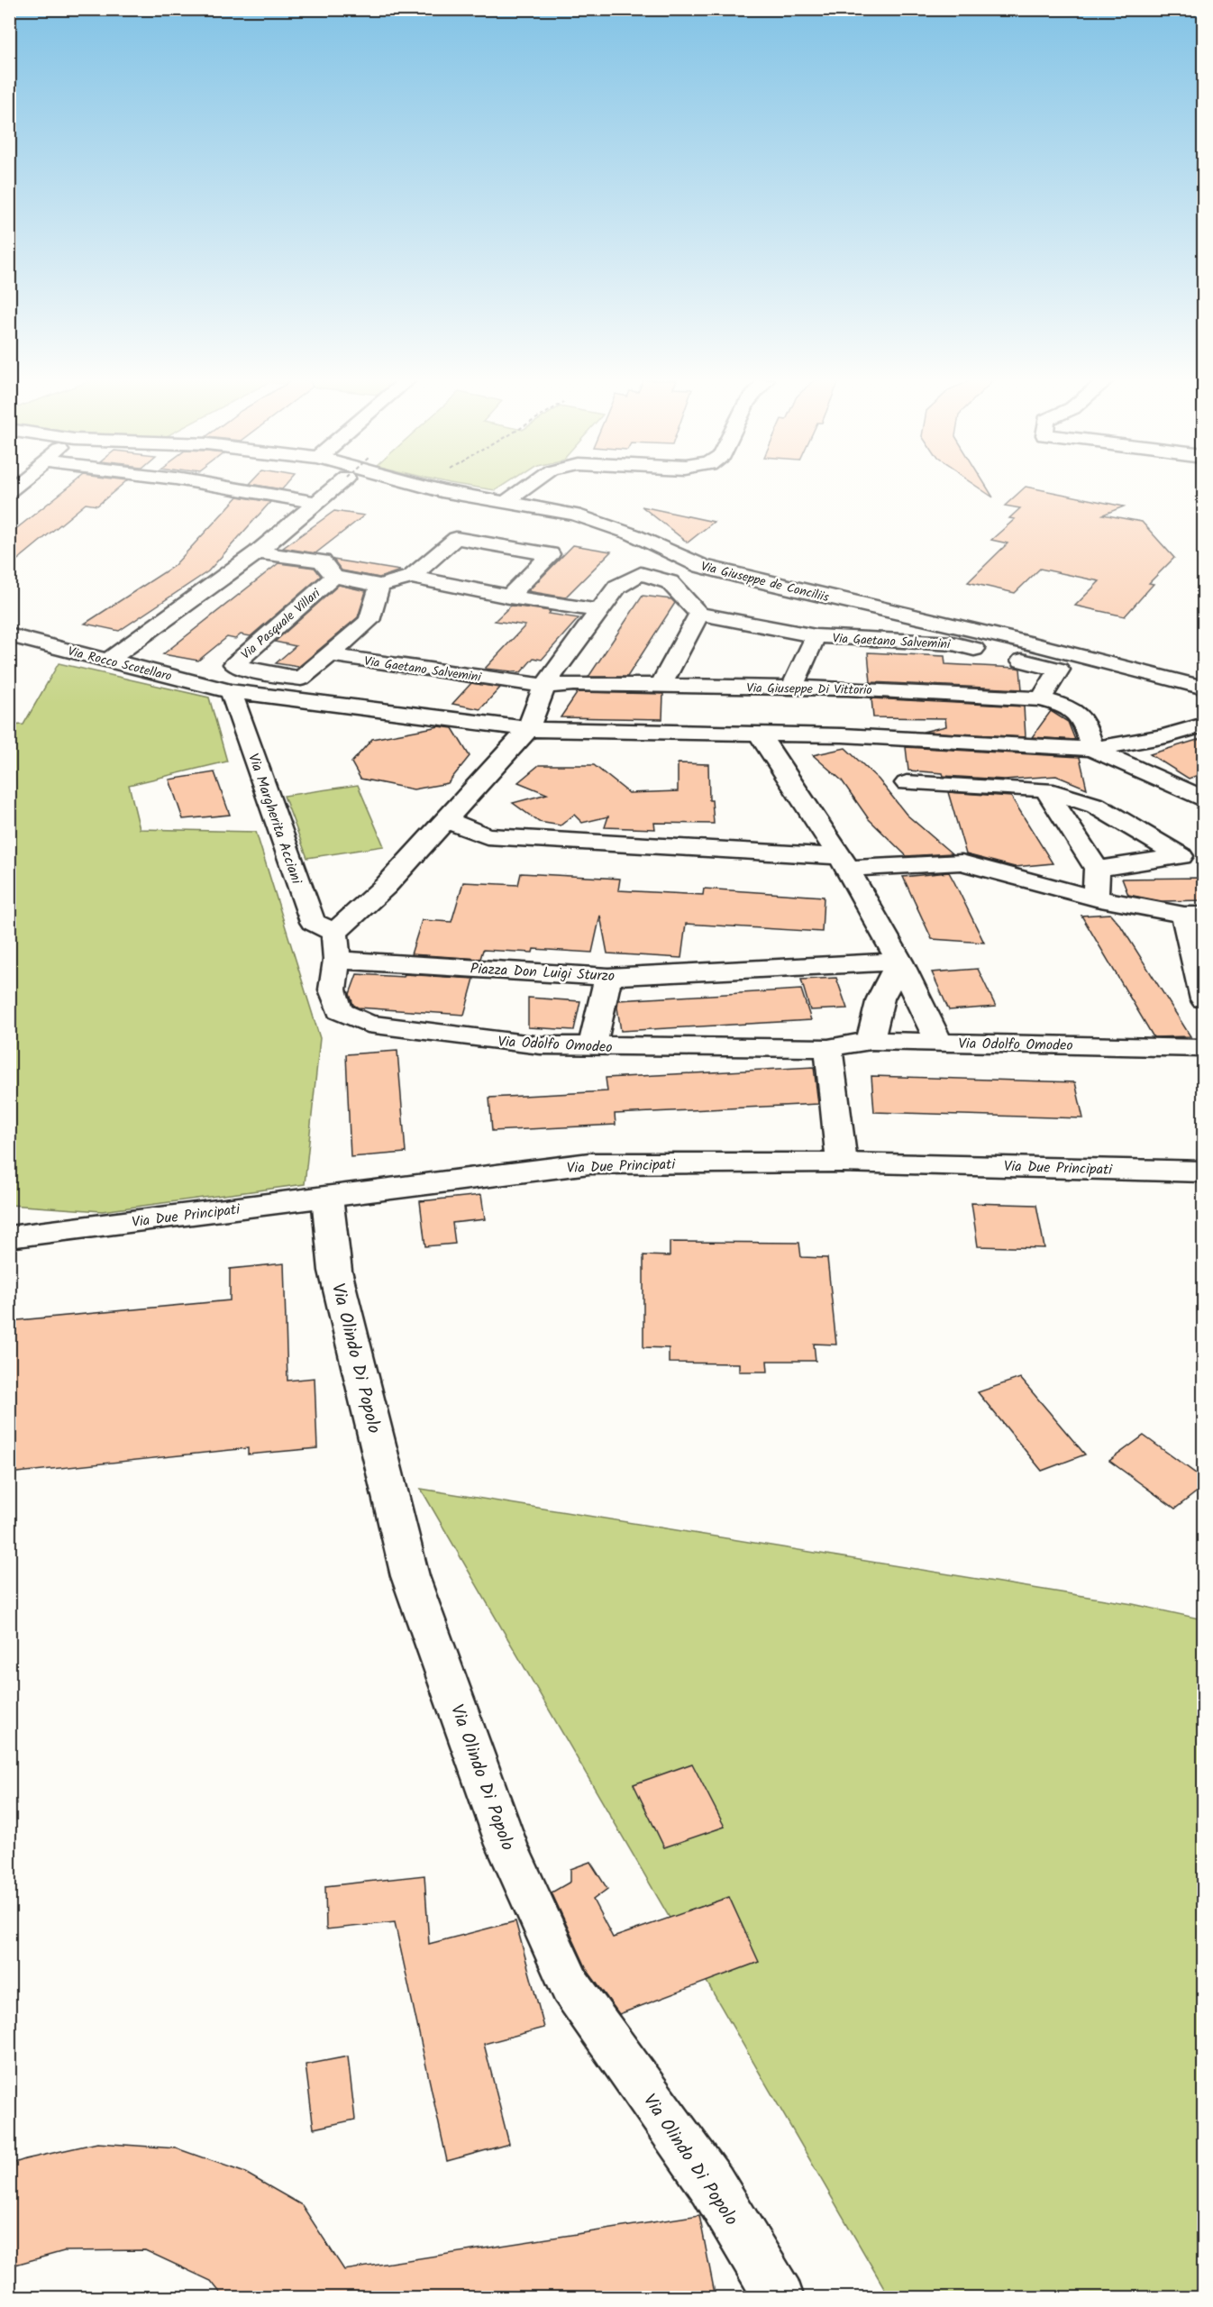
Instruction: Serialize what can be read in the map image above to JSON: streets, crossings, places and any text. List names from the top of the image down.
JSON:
{
  "streets": {
    "street": [
      "Via Giuseppe de Conciliis",
      "Via Pasquale Villari",
      "Via Gaetano Salvemini",
      "Via Rocco Scotellaro",
      "Via Giuseppe Di Vittorio",
      "Via Margherita Acciani",
      "Piazza Don Luigi Sturzo",
      "Via Odolfo Omodeo",
      "Via Due Principati",
      "Via Olindo Di Popolo"
    ]
  },
  "crossings": [
    ["Via Pasquale Villari", "Via Gaetano Salvemini"],
    ["Via Gaetano Salvemini", "Via Giuseppe Di Vittorio"],
    ["Via Rocco Scotellaro", "Via Margherita Acciani"],
    ["Piazza Don Luigi Sturzo", "Via Odolfo Omodeo"],
    ["Via Due Principati", "Via Olindo Di Popolo"]
  ]
}
